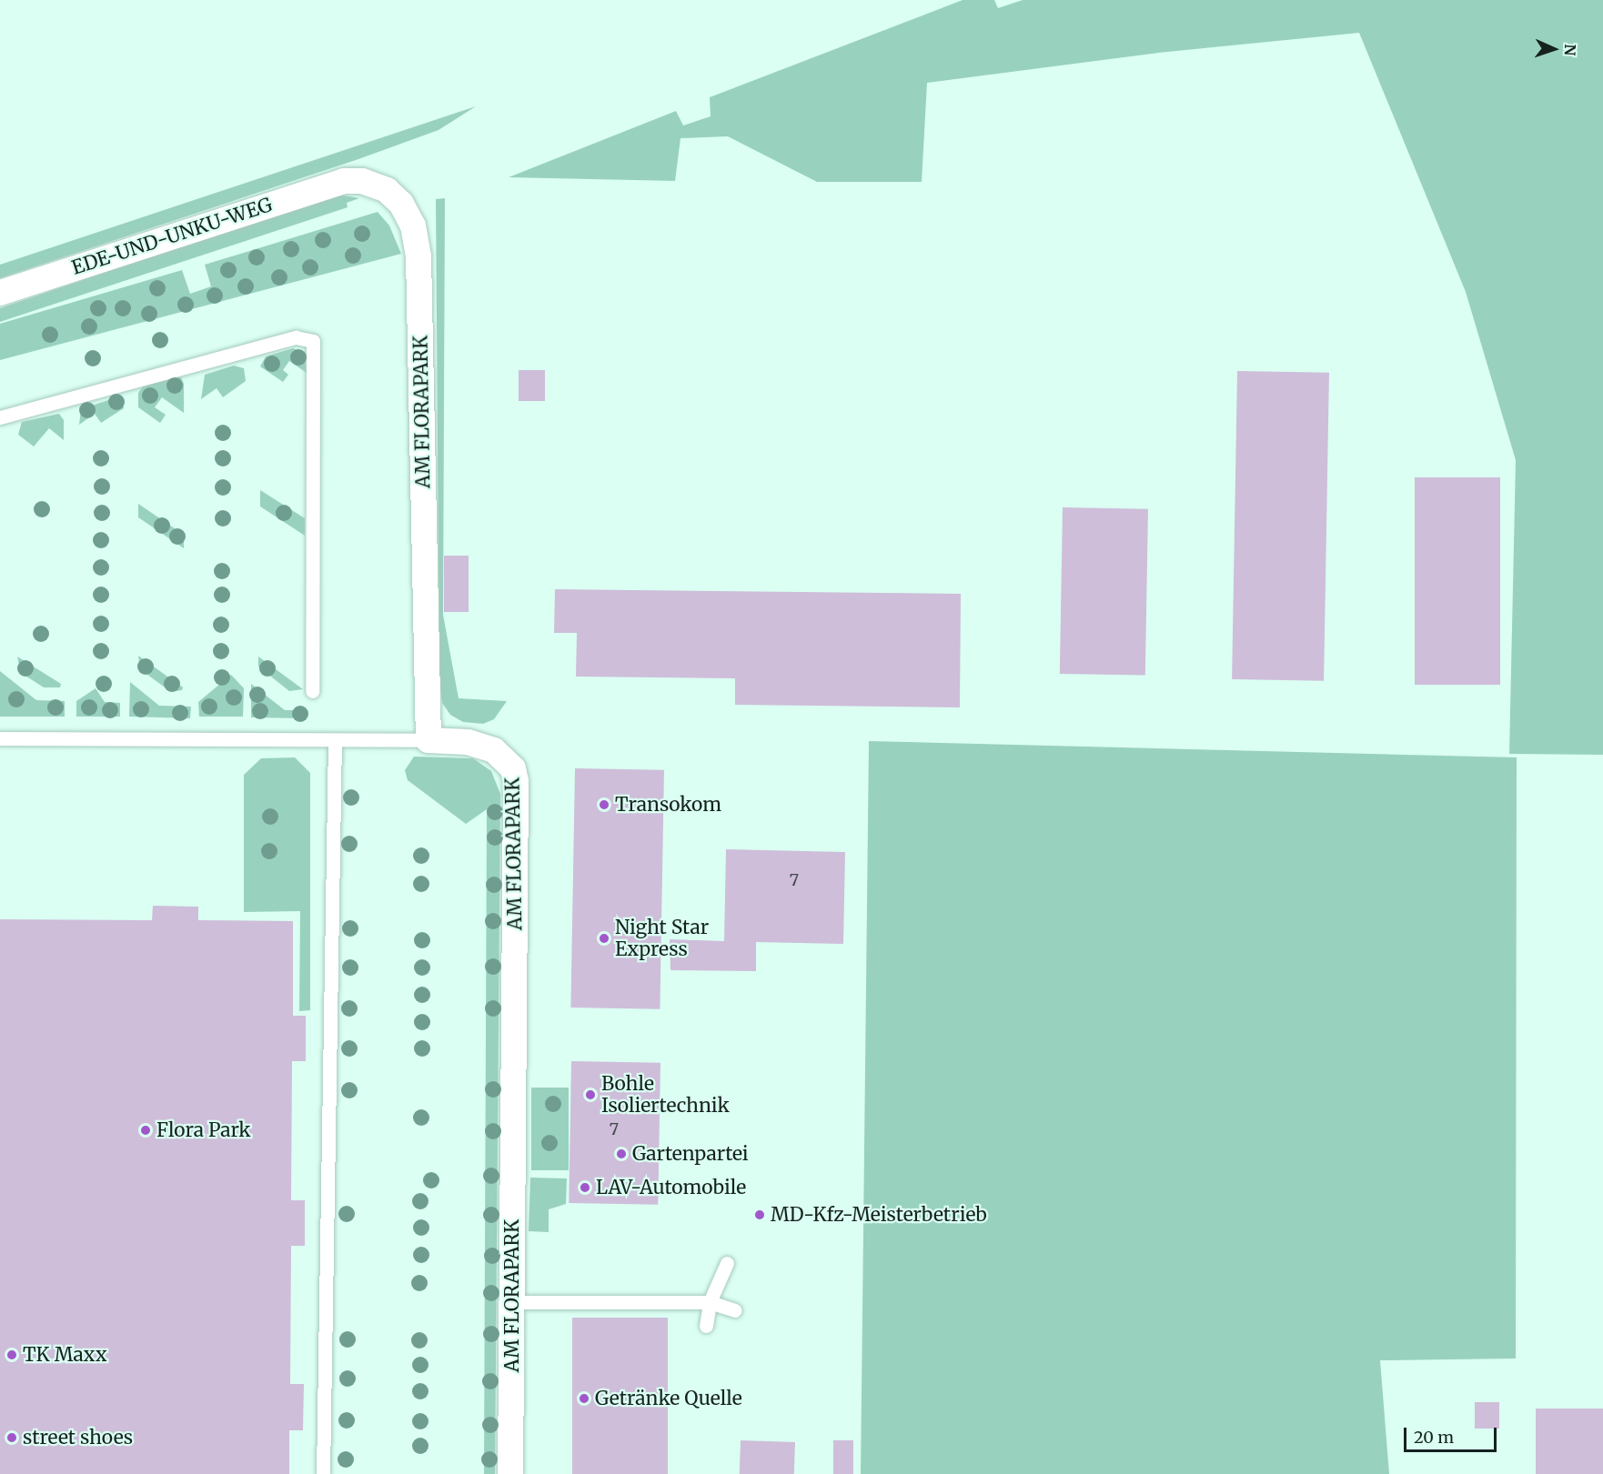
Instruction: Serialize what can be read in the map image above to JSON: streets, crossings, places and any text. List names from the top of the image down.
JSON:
{
  "streets": {
    "street": ["EDE-UND-UNKU-WEG", "AM FLORAPARK"]
  },
  "crossings": [
    ["EDE-UND-UNKU-WEG", "AM FLORAPARK"]
  ],
  "places": [
    "Transokom",
    "Night Star Express",
    "Bohle Isoliertechnik",
    "Flora Park",
    "Gartenpartei",
    "LAV-Automobile",
    "MD-Kfz-Meisterbetrieb",
    "TK Maxx",
    "Getränke Quelle",
    "street shoes"
  ],
  "house_numbers": ["7", "7"],
  "scale_bar": "20 m",
  "north": "right"
}
